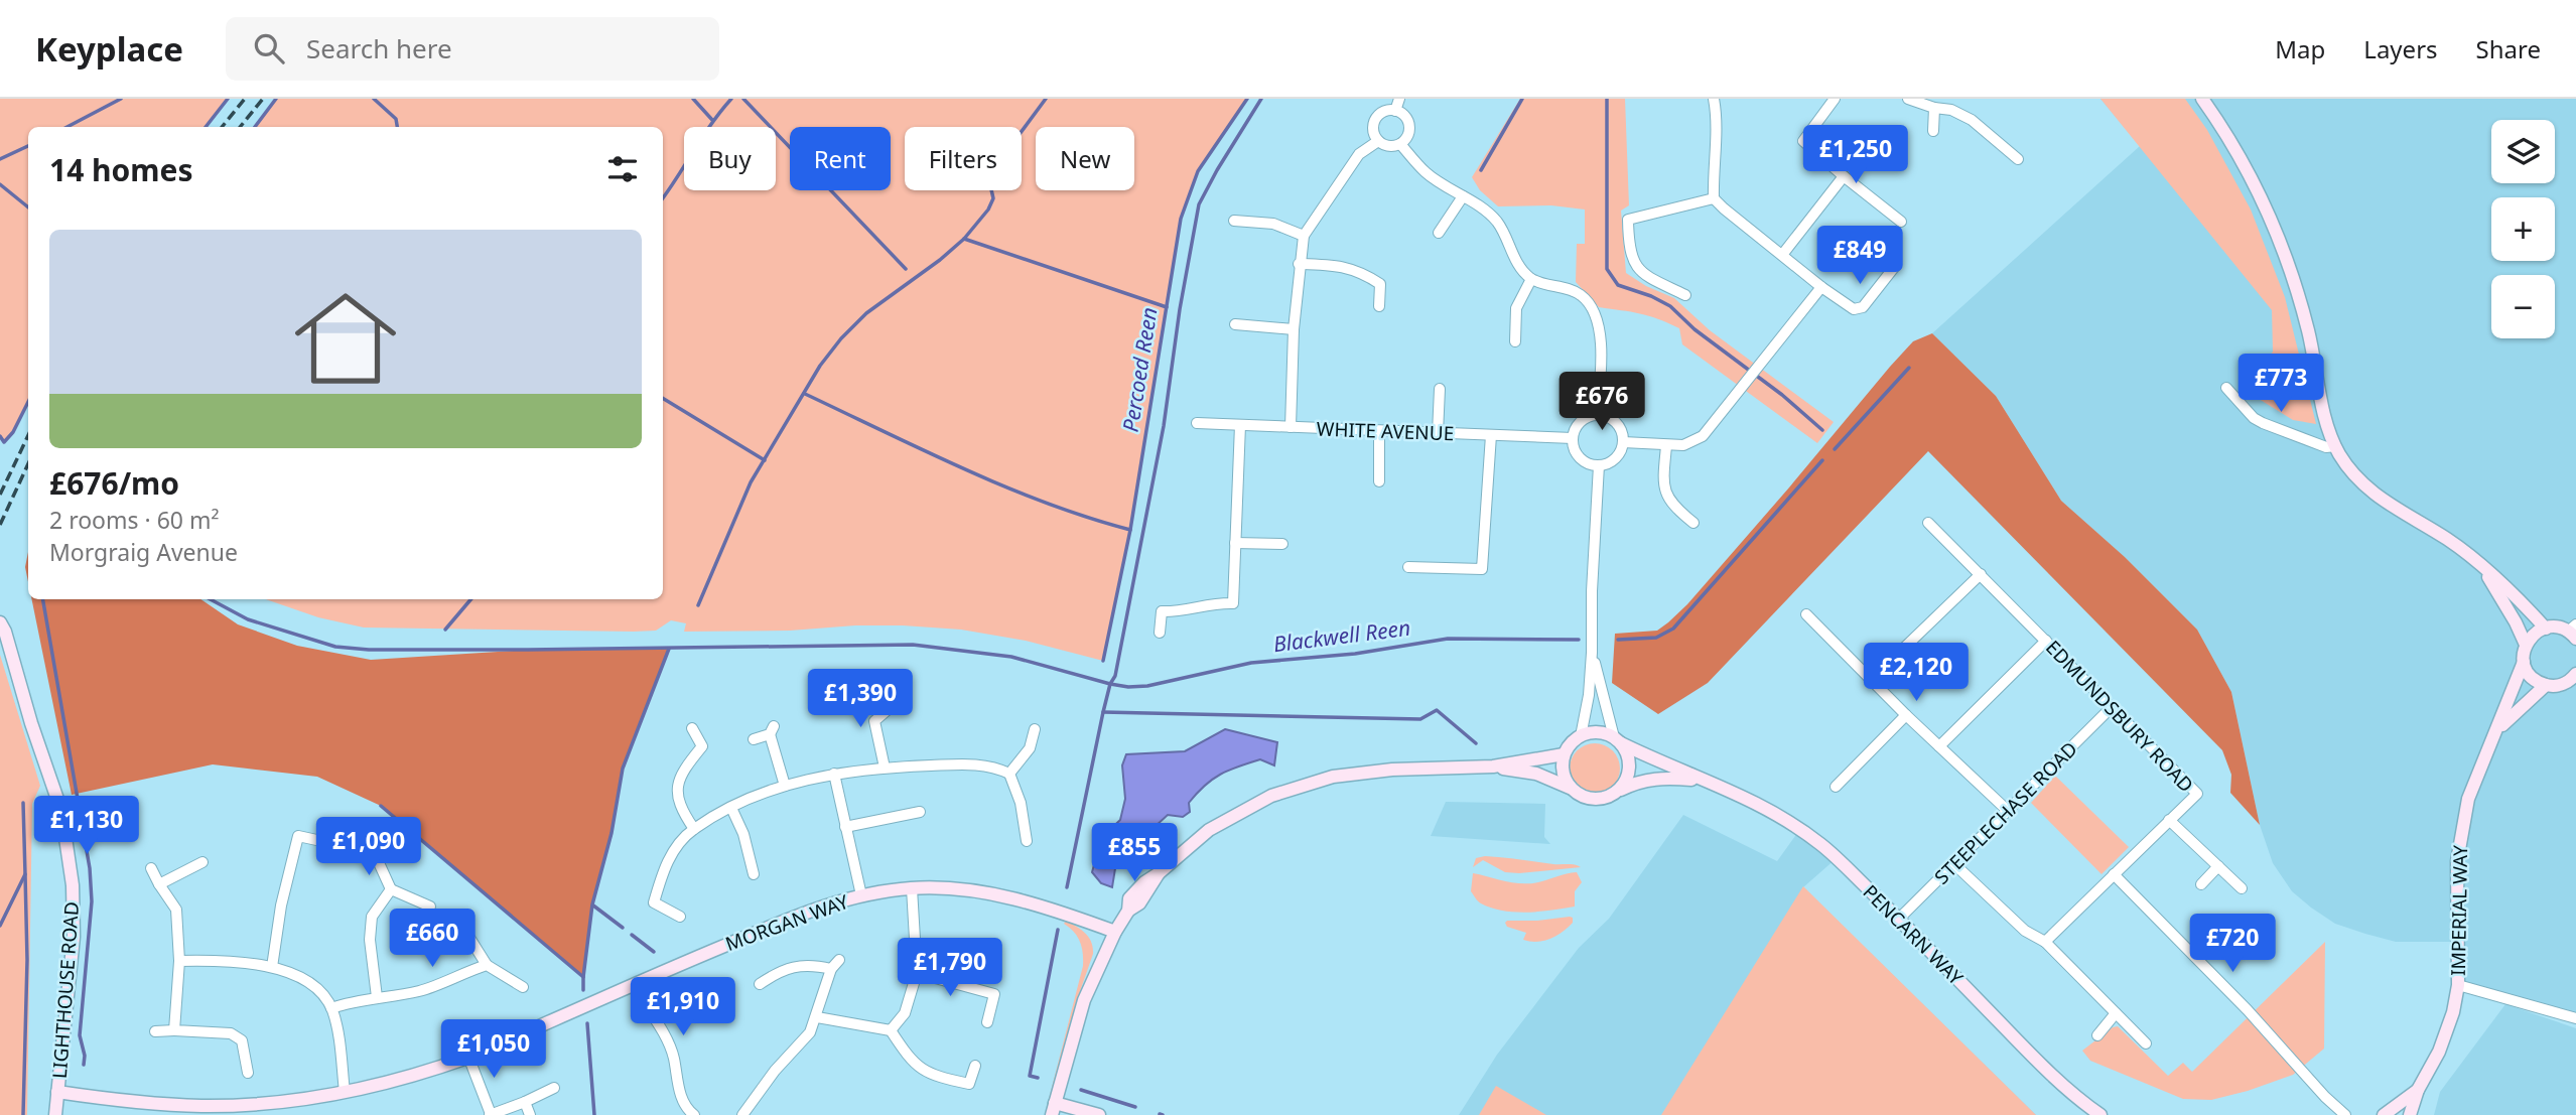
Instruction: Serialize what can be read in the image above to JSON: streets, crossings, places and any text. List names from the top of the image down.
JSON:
{
  "streets": {
    "street": [
      "WHITE AVENUE",
      "EDMUNDSBURY ROAD",
      "STEEPLECHASE ROAD",
      "IMPERIAL WAY",
      "MORGAN WAY",
      "PENCARN WAY",
      "LIGHTHOUSE ROAD"
    ]
  },
  "crossings": [
    ["EDMUNDSBURY ROAD", "STEEPLECHASE ROAD"],
    ["STEEPLECHASE ROAD", "PENCARN WAY"],
    ["MORGAN WAY", "LIGHTHOUSE ROAD"]
  ],
  "water": ["Percoed Reen", "Blackwell Reen"],
  "page": {
    "header": "Keyplace",
    "search": "Search here",
    "nav": ["Map", "Layers", "Share"],
    "map_buttons": ["+", "−"],
    "price": [
      "£1,250",
      "£849",
      "£773",
      "£676",
      "£2,120",
      "£1,390",
      "£1,130",
      "£1,090",
      "£855",
      "£660",
      "£720",
      "£1,790",
      "£1,910",
      "£1,050"
    ],
    "chip": [
      "Buy",
      "Rent",
      "Filters",
      "New"
    ],
    "heading": "14 homes",
    "list": [
      {
        "name": "£676/mo",
        "note": "2 rooms · 60 m² · Morgraig Avenue"
      }
    ]
  }
}
